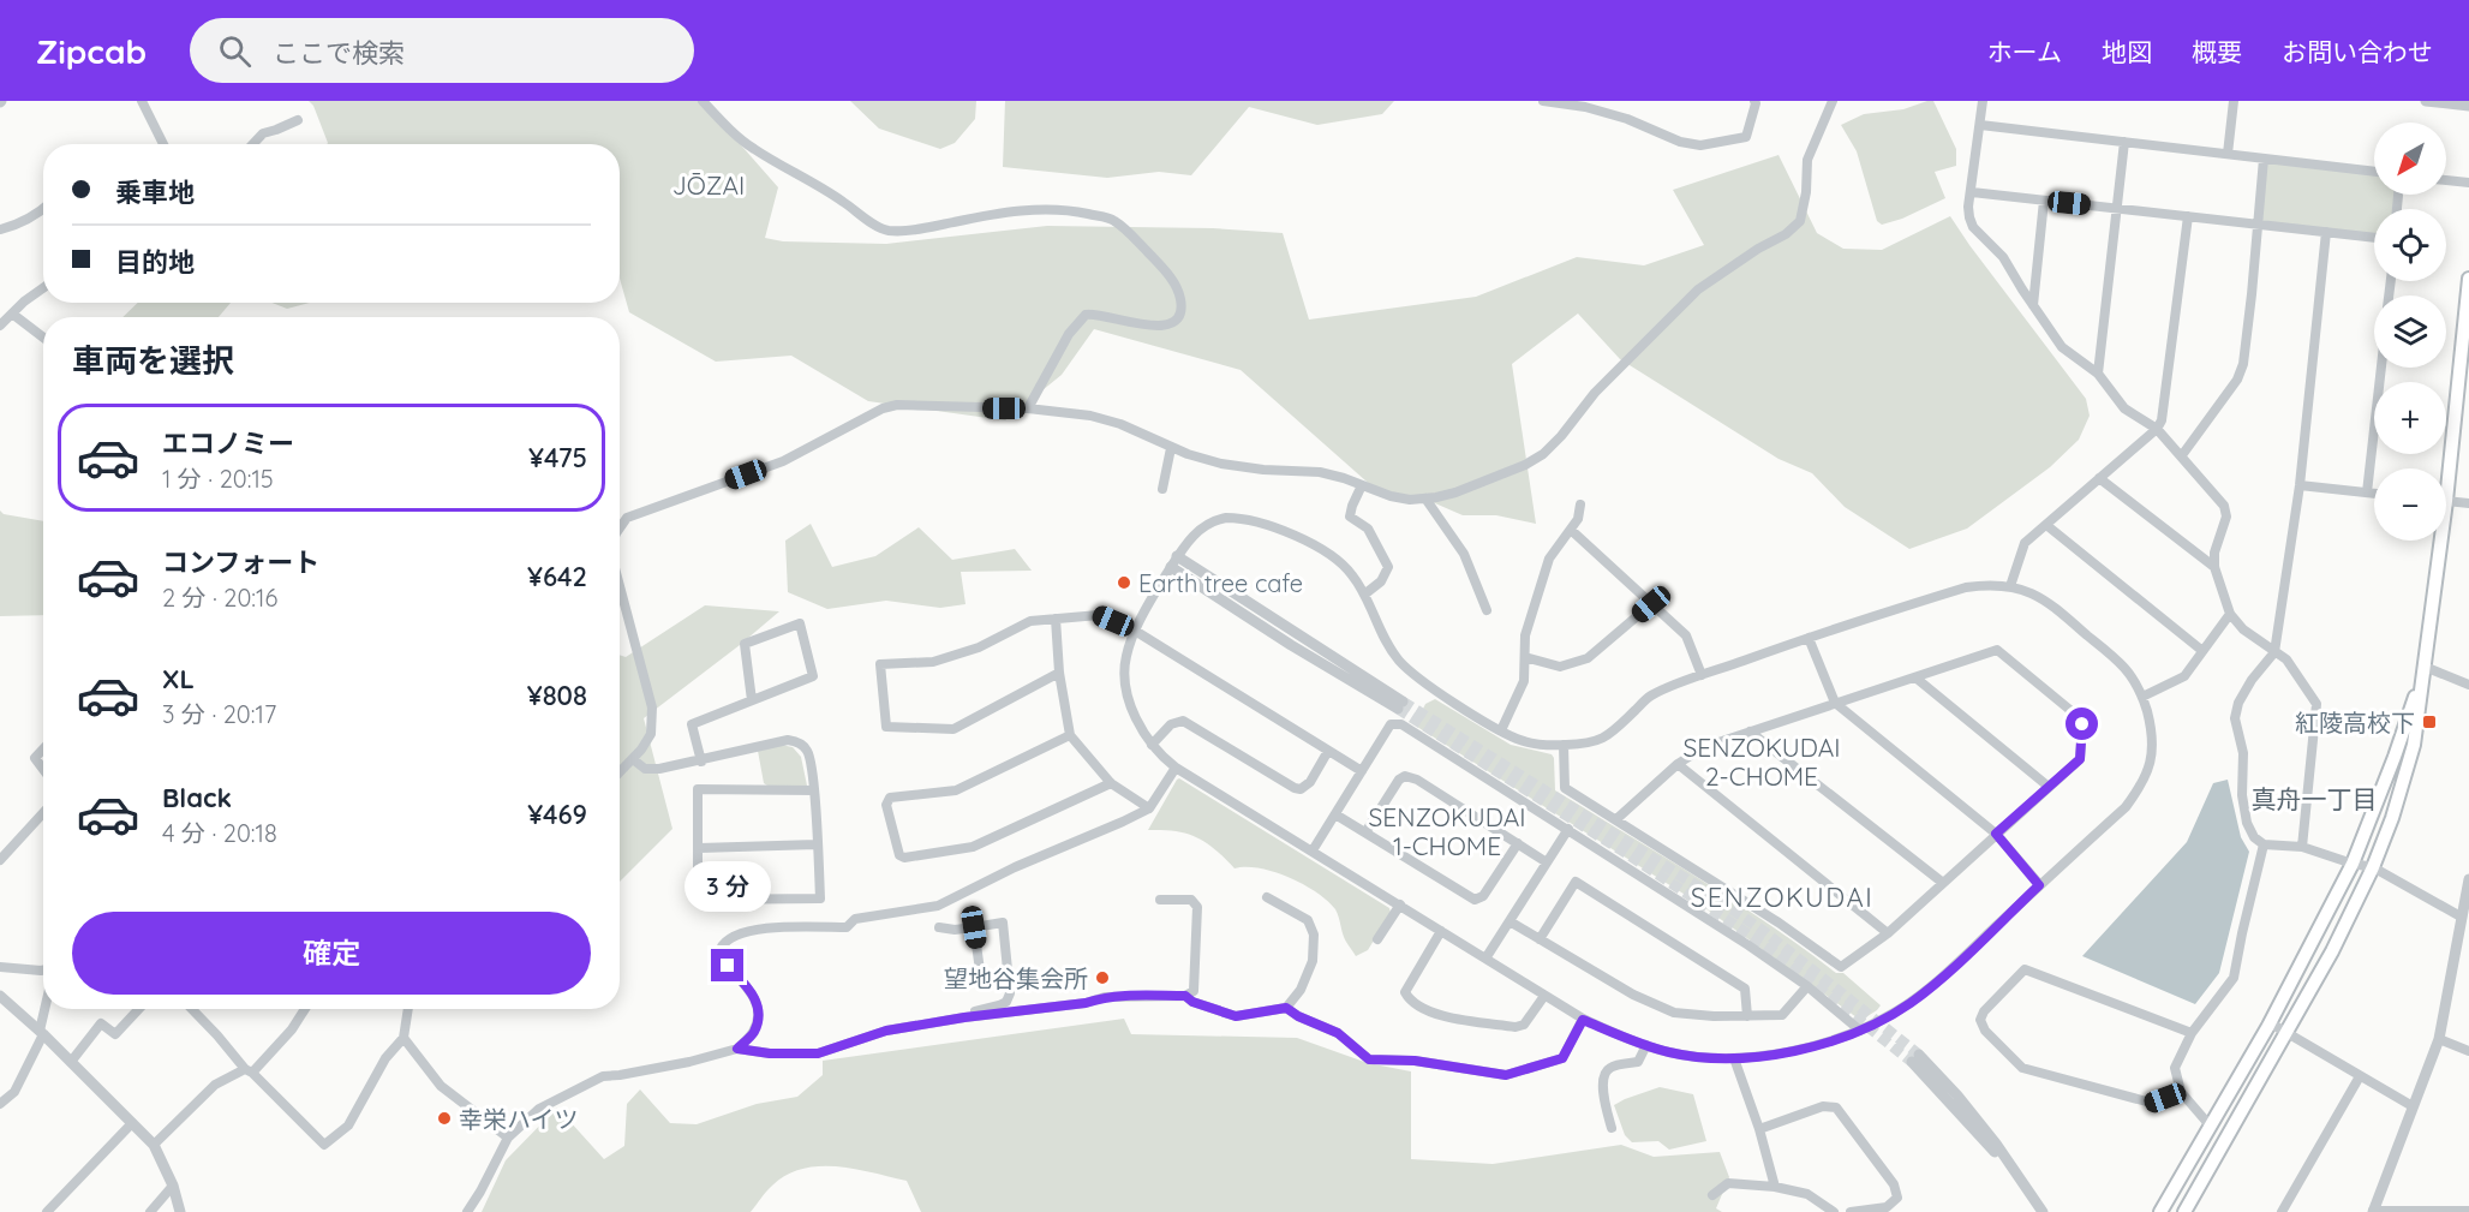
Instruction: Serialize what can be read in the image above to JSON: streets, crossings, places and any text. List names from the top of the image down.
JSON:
{
  "districts": [
    "JŌZAI",
    "SENZOKUDAI 2-CHOME",
    "真舟一丁目",
    "SENZOKUDAI 1-CHOME",
    "SENZOKUDAI"
  ],
  "places": {
    "other": ["Earth tree cafe", "望地谷集会所", "幸栄ハイツ"],
    "transit": ["紅陵高校下"]
  },
  "north": "bottom left",
  "page": {
    "header": "Zipcab",
    "search": "ここで検索",
    "nav": [
      "ホーム",
      "地図",
      "概要",
      "お問い合わせ"
    ],
    "map_buttons": ["+", "−"],
    "banner": ["乗車地", "目的地"],
    "heading": "車両を選択",
    "list": [
      {
        "name": "エコノミー",
        "note": "1 分 · 20:15",
        "value": "¥475"
      },
      {
        "name": "コンフォート",
        "note": "2 分 · 20:16",
        "value": "¥642"
      },
      {
        "name": "XL",
        "note": "3 分 · 20:17",
        "value": "¥808"
      },
      {
        "name": "Black",
        "note": "4 分 · 20:18",
        "value": "¥469"
      }
    ],
    "bubble": "3 分",
    "buttons": "確定"
  }
}
